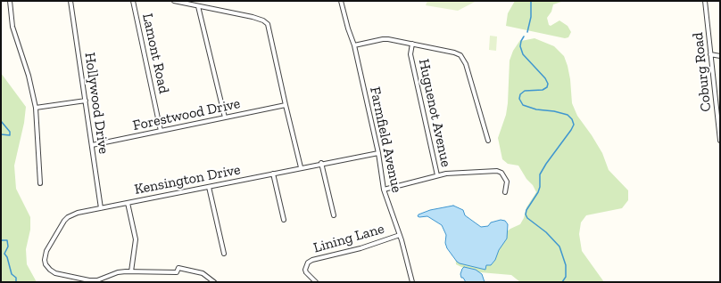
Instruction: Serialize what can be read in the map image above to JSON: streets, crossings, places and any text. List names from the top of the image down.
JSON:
{
  "streets": {
    "street": [
      "Lamont Road",
      "Coburg Road",
      "Hollywood Drive",
      "Huguenot Avenue",
      "Forestwood Drive",
      "Farmfield Avenue",
      "Kensington Drive",
      "Lining Lane"
    ]
  },
  "crossings": [
    ["Lamont Road", "Forestwood Drive"],
    ["Hollywood Drive", "Forestwood Drive"],
    ["Hollywood Drive", "Kensington Drive"],
    ["Huguenot Avenue", "Farmfield Avenue"],
    ["Farmfield Avenue", "Kensington Drive"],
    ["Farmfield Avenue", "Lining Lane"]
  ]
}
